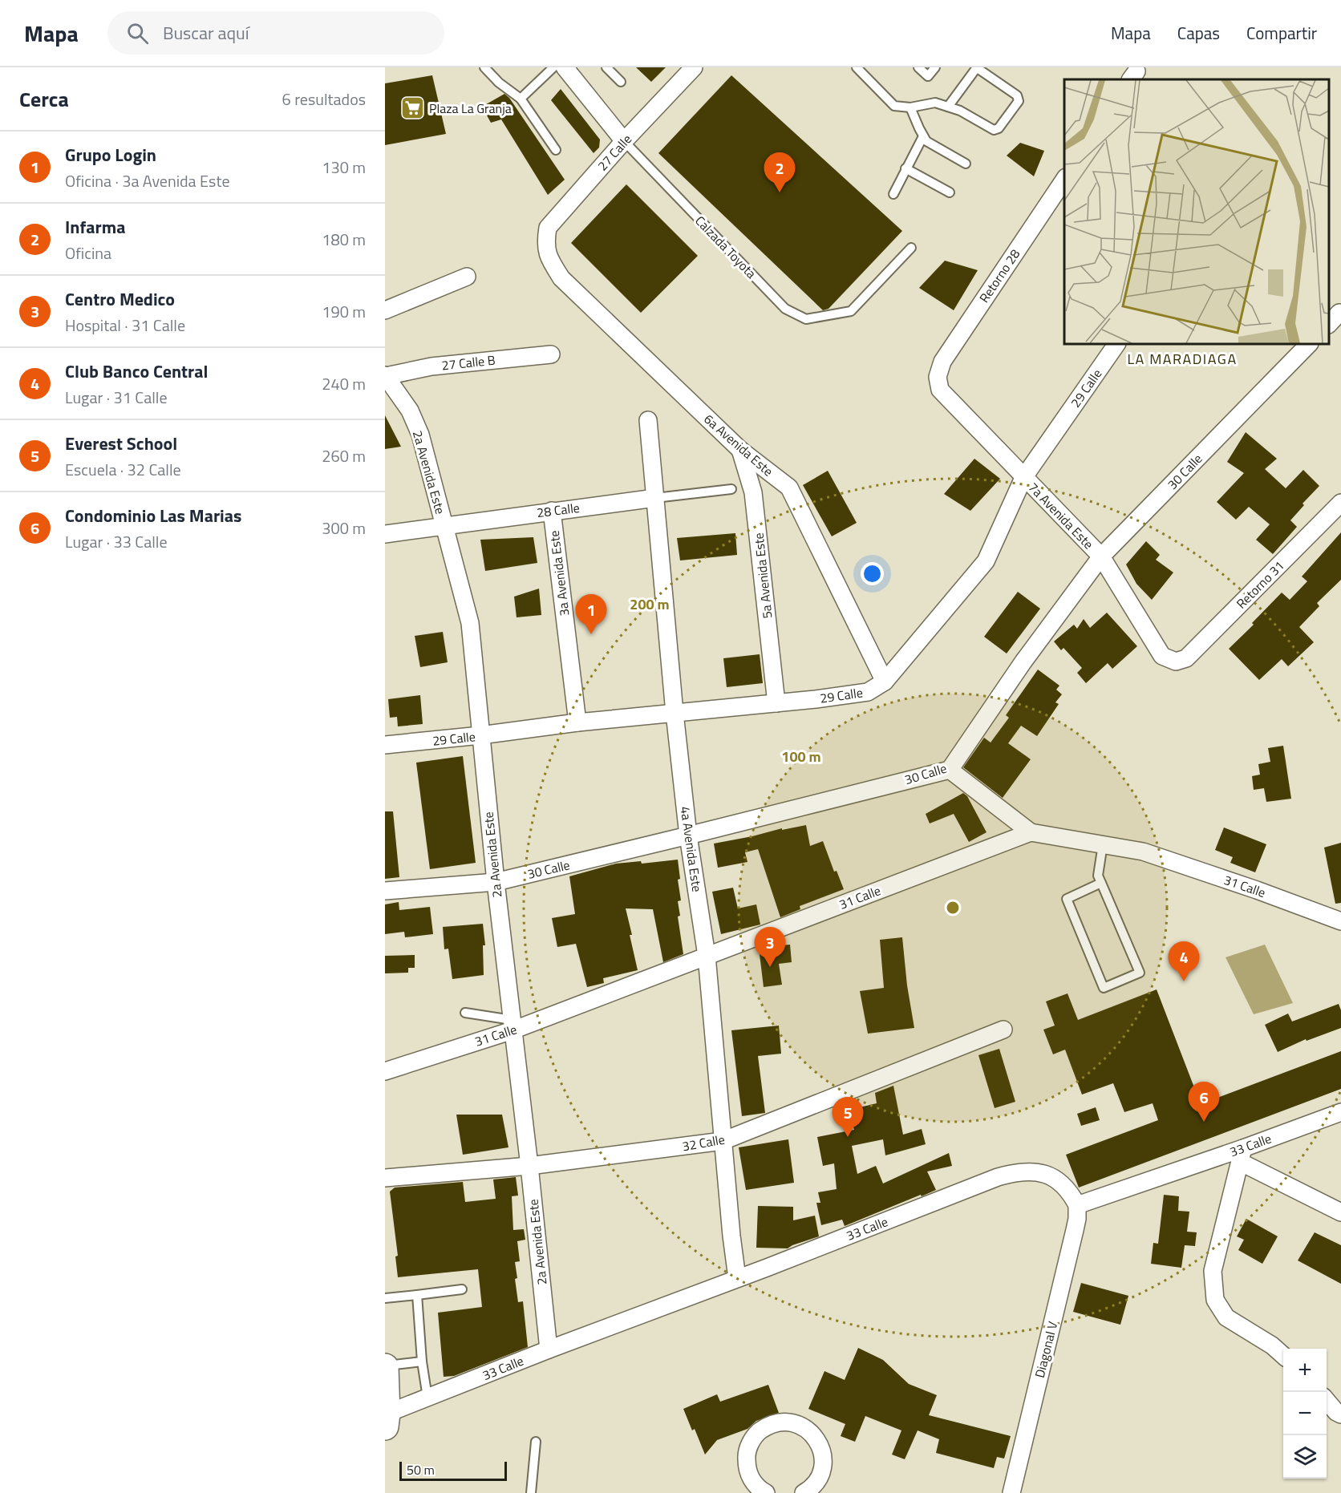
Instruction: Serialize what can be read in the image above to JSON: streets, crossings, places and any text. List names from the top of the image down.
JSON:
{
  "streets": {
    "street": [
      "27 Calle",
      "Calzada Toyota",
      "Retorno 28",
      "27 Calle B",
      "29 Calle",
      "6a Avenida Este",
      "30 Calle",
      "2a Avenida Este",
      "28 Calle",
      "7a Avenida Este",
      "3a Avenida Este",
      "5a Avenida Este",
      "Retorno 31",
      "4a Avenida Este",
      "31 Calle",
      "32 Calle",
      "33 Calle",
      "Diagonal V"
    ]
  },
  "crossings": [
    ["27 Calle", "Calzada Toyota"],
    ["27 Calle", "6a Avenida Este"],
    ["Retorno 28", "7a Avenida Este"],
    ["27 Calle B", "2a Avenida Este"],
    ["29 Calle", "6a Avenida Este"],
    ["29 Calle", "2a Avenida Este"],
    ["29 Calle", "7a Avenida Este"],
    ["29 Calle", "3a Avenida Este"],
    ["29 Calle", "5a Avenida Este"],
    ["29 Calle", "4a Avenida Este"],
    ["6a Avenida Este", "5a Avenida Este"],
    ["30 Calle", "2a Avenida Este"],
    ["30 Calle", "7a Avenida Este"],
    ["30 Calle", "4a Avenida Este"],
    ["2a Avenida Este", "28 Calle"],
    ["2a Avenida Este", "31 Calle"],
    ["2a Avenida Este", "32 Calle"],
    ["2a Avenida Este", "33 Calle"],
    ["28 Calle", "3a Avenida Este"],
    ["28 Calle", "4a Avenida Este"],
    ["7a Avenida Este", "Retorno 31"],
    ["4a Avenida Este", "31 Calle"],
    ["4a Avenida Este", "32 Calle"],
    ["4a Avenida Este", "33 Calle"],
    ["33 Calle", "Diagonal V"]
  ],
  "districts": ["LA MARADIAGA"],
  "places": {
    "supermarket": ["Plaza La Granja"]
  },
  "scale_bar": "50 m",
  "page": {
    "header": "Mapa",
    "search": "Buscar aquí",
    "nav": ["Mapa", "Capas", "Compartir"],
    "heading": ["Cerca", "6 resultados"],
    "list": [
      {
        "mark": "1",
        "name": "Grupo Login",
        "note": "Oficina · 3a Avenida Este",
        "value": "130 m"
      },
      {
        "mark": "2",
        "name": "Infarma",
        "note": "Oficina",
        "value": "180 m"
      },
      {
        "mark": "3",
        "name": "Centro Medico",
        "note": "Hospital · 31 Calle",
        "value": "190 m"
      },
      {
        "mark": "4",
        "name": "Club Banco Central",
        "note": "Lugar · 31 Calle",
        "value": "240 m"
      },
      {
        "mark": "5",
        "name": "Everest School",
        "note": "Escuela · 32 Calle",
        "value": "260 m"
      },
      {
        "mark": "6",
        "name": "Condominio Las Marias",
        "note": "Lugar · 33 Calle",
        "value": "300 m"
      }
    ],
    "pins": [
      "2",
      "1",
      "3",
      "4",
      "6",
      "5"
    ],
    "map_buttons": ["+", "−"],
    "scale": "50 m"
  },
  "rings": ["200 m", "100 m"]
}
